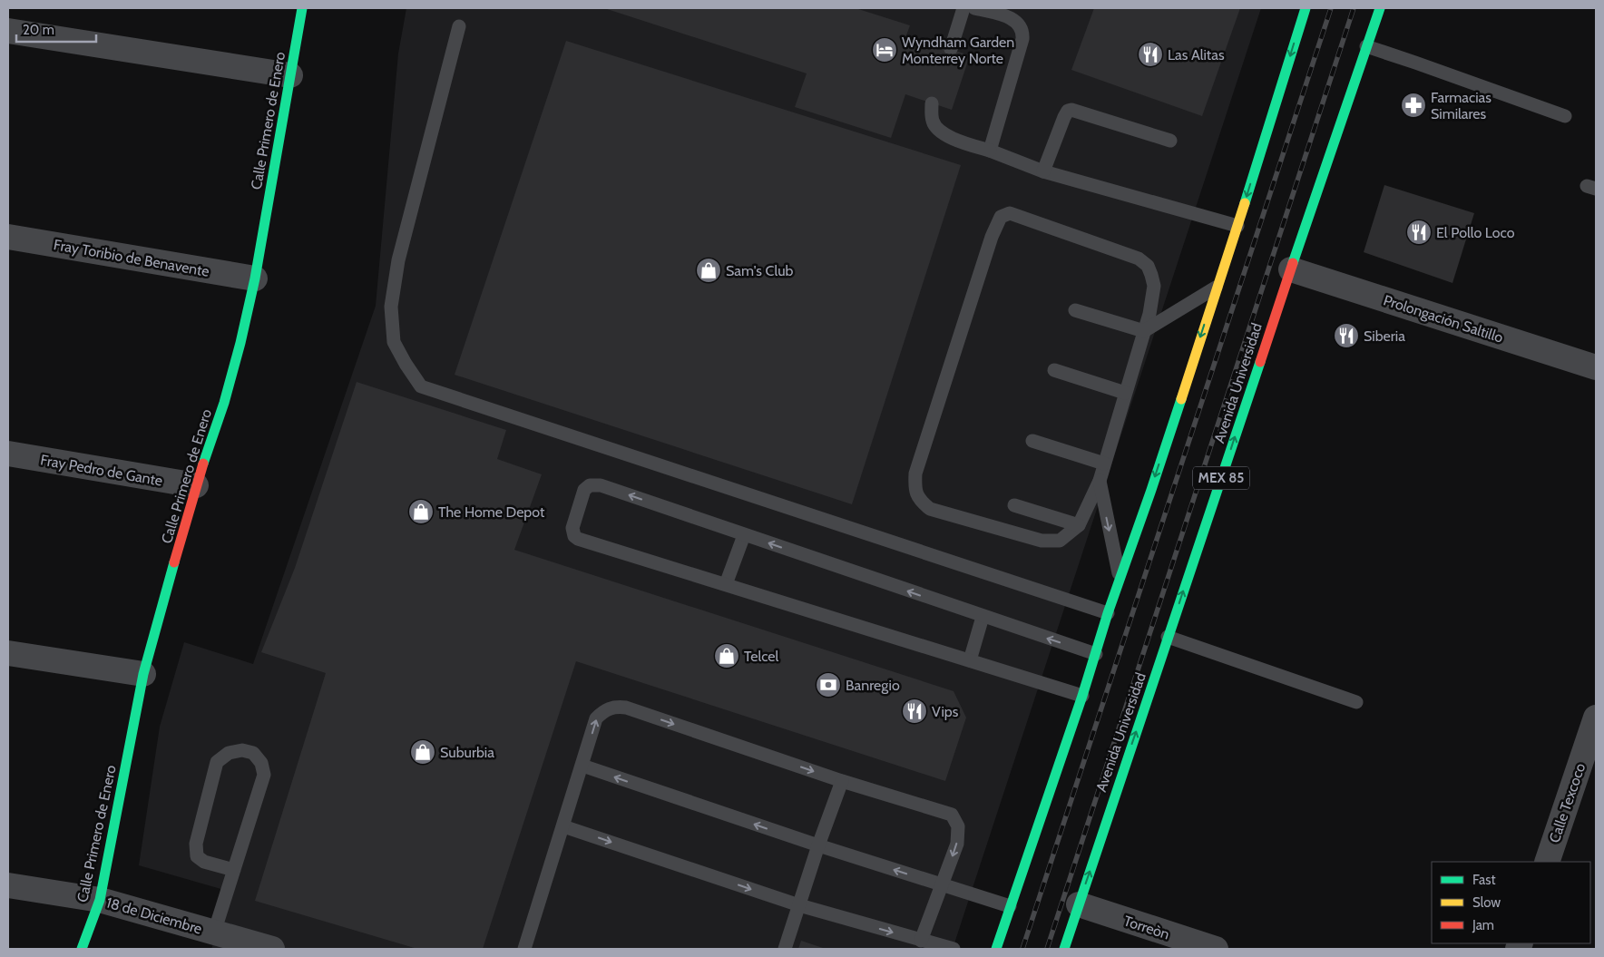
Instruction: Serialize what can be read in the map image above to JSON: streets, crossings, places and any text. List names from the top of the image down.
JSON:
{
  "streets": {
    "main road": ["Calle Primero de Enero", "Avenida Universidad", "MEX 85"],
    "street": [
      "Fray Toribio de Benavente",
      "Prolongación Saltillo",
      "Fray Pedro de Gante",
      "Calle Texcoco",
      "18 de Diciembre",
      "Torreòn"
    ]
  },
  "crossings": [
    ["Calle Primero de Enero", "Fray Toribio de Benavente"],
    ["Calle Primero de Enero", "Fray Pedro de Gante"],
    ["Calle Primero de Enero", "18 de Diciembre"],
    ["Prolongación Saltillo", "Avenida Universidad"],
    ["Avenida Universidad", "Torreòn"]
  ],
  "places": {
    "hotel": ["Wyndham Garden Monterrey Norte"],
    "restaurant": [
      "Las Alitas",
      "El Pollo Loco",
      "Siberia",
      "Vips"
    ],
    "pharmacy": ["Farmacias Similares"],
    "shop": [
      "Sam's Club",
      "The Home Depot",
      "Telcel",
      "Suburbia"
    ],
    "bank": ["Banregio"]
  },
  "legend": ["Fast", "Slow", "Jam"],
  "scale_bar": "20 m"
}
